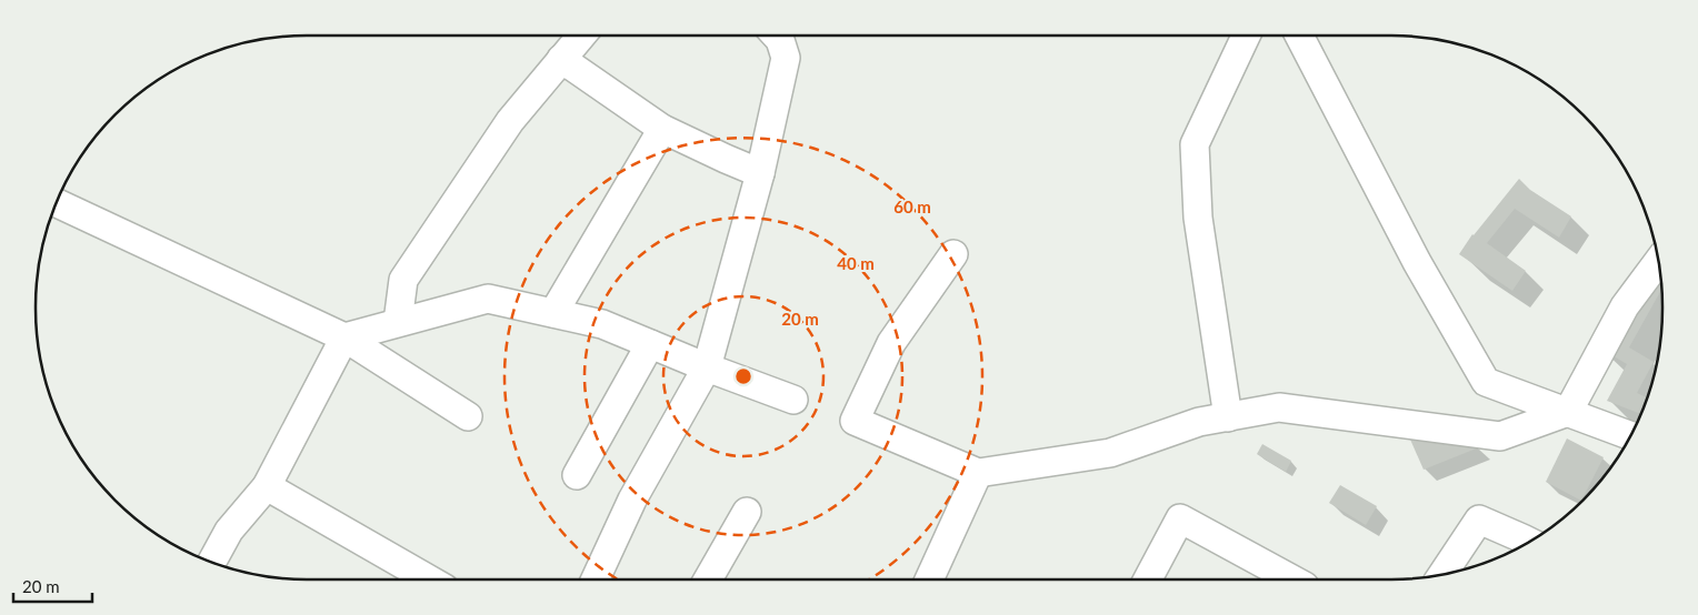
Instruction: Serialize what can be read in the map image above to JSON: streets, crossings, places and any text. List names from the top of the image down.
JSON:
{
  "scale_bar": "20 m",
  "rings": ["60 m", "40 m", "20 m"]
}
